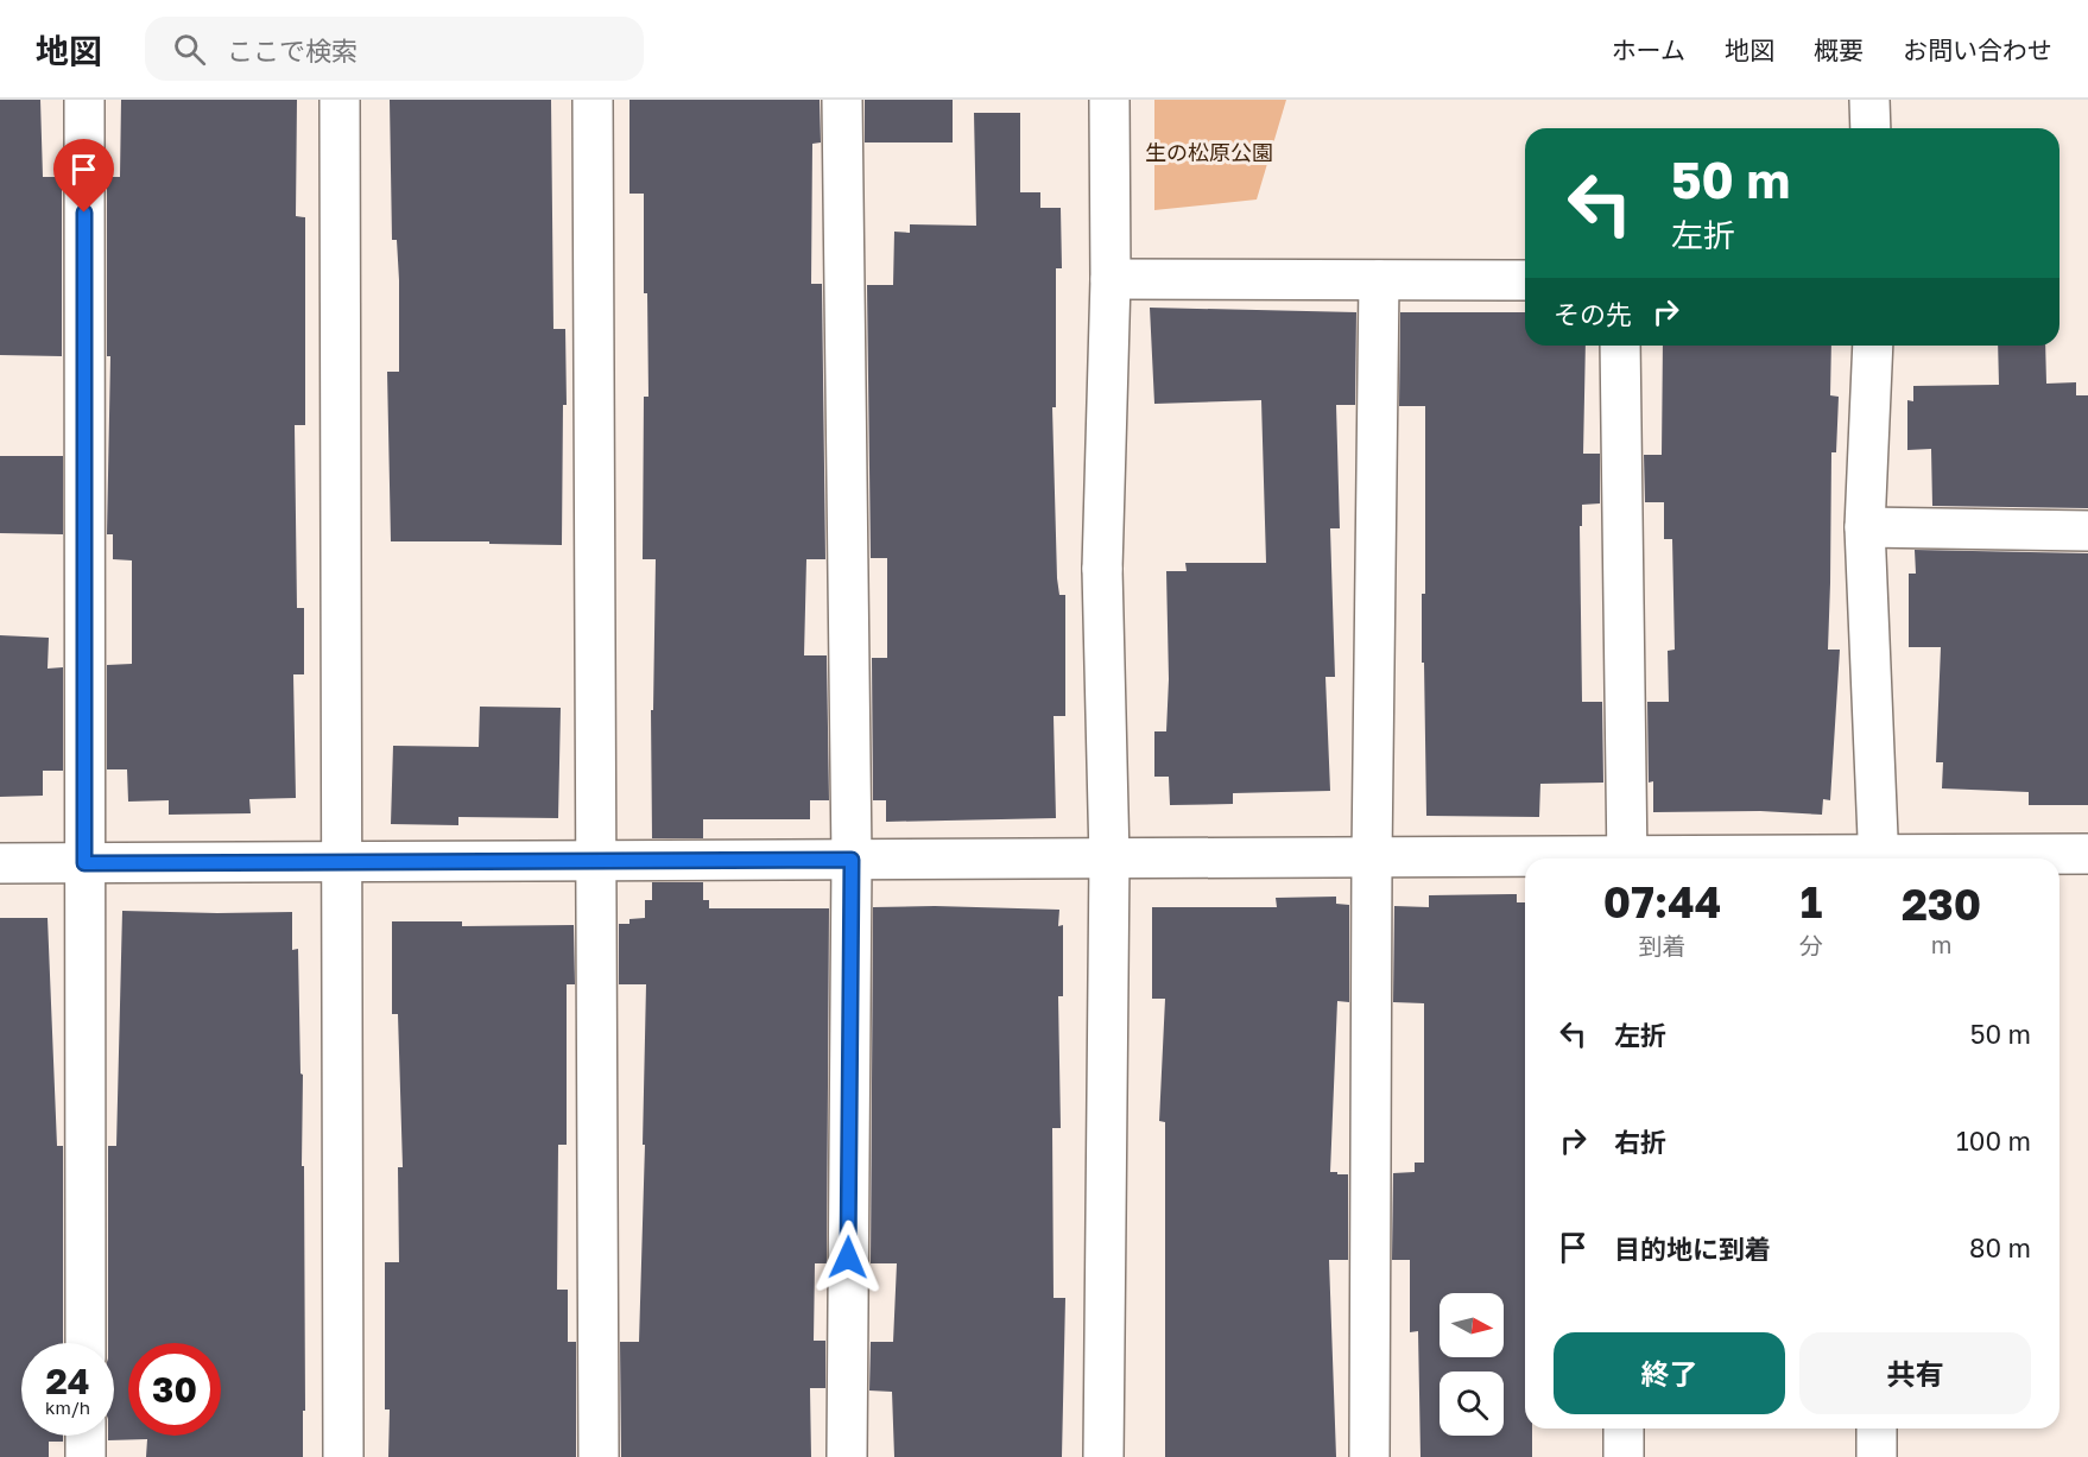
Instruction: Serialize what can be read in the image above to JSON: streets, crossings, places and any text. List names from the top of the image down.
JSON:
{
  "parks": ["生の松原公園"],
  "north": "right",
  "page": {
    "header": "地図",
    "search": "ここで検索",
    "nav": [
      "ホーム",
      "地図",
      "概要",
      "お問い合わせ"
    ],
    "turn": ["50 m", "左折"],
    "then": "その先",
    "eta": [
      "07:44",
      "到着",
      "1",
      "分",
      "230",
      "m"
    ],
    "list": [
      {
        "name": "左折",
        "value": "50 m"
      },
      {
        "name": "右折",
        "value": "100 m"
      },
      {
        "name": "目的地に到着",
        "value": "80 m"
      }
    ],
    "buttons": ["終了", "共有"],
    "speed": "24 km/h",
    "limit": "30"
  }
}
